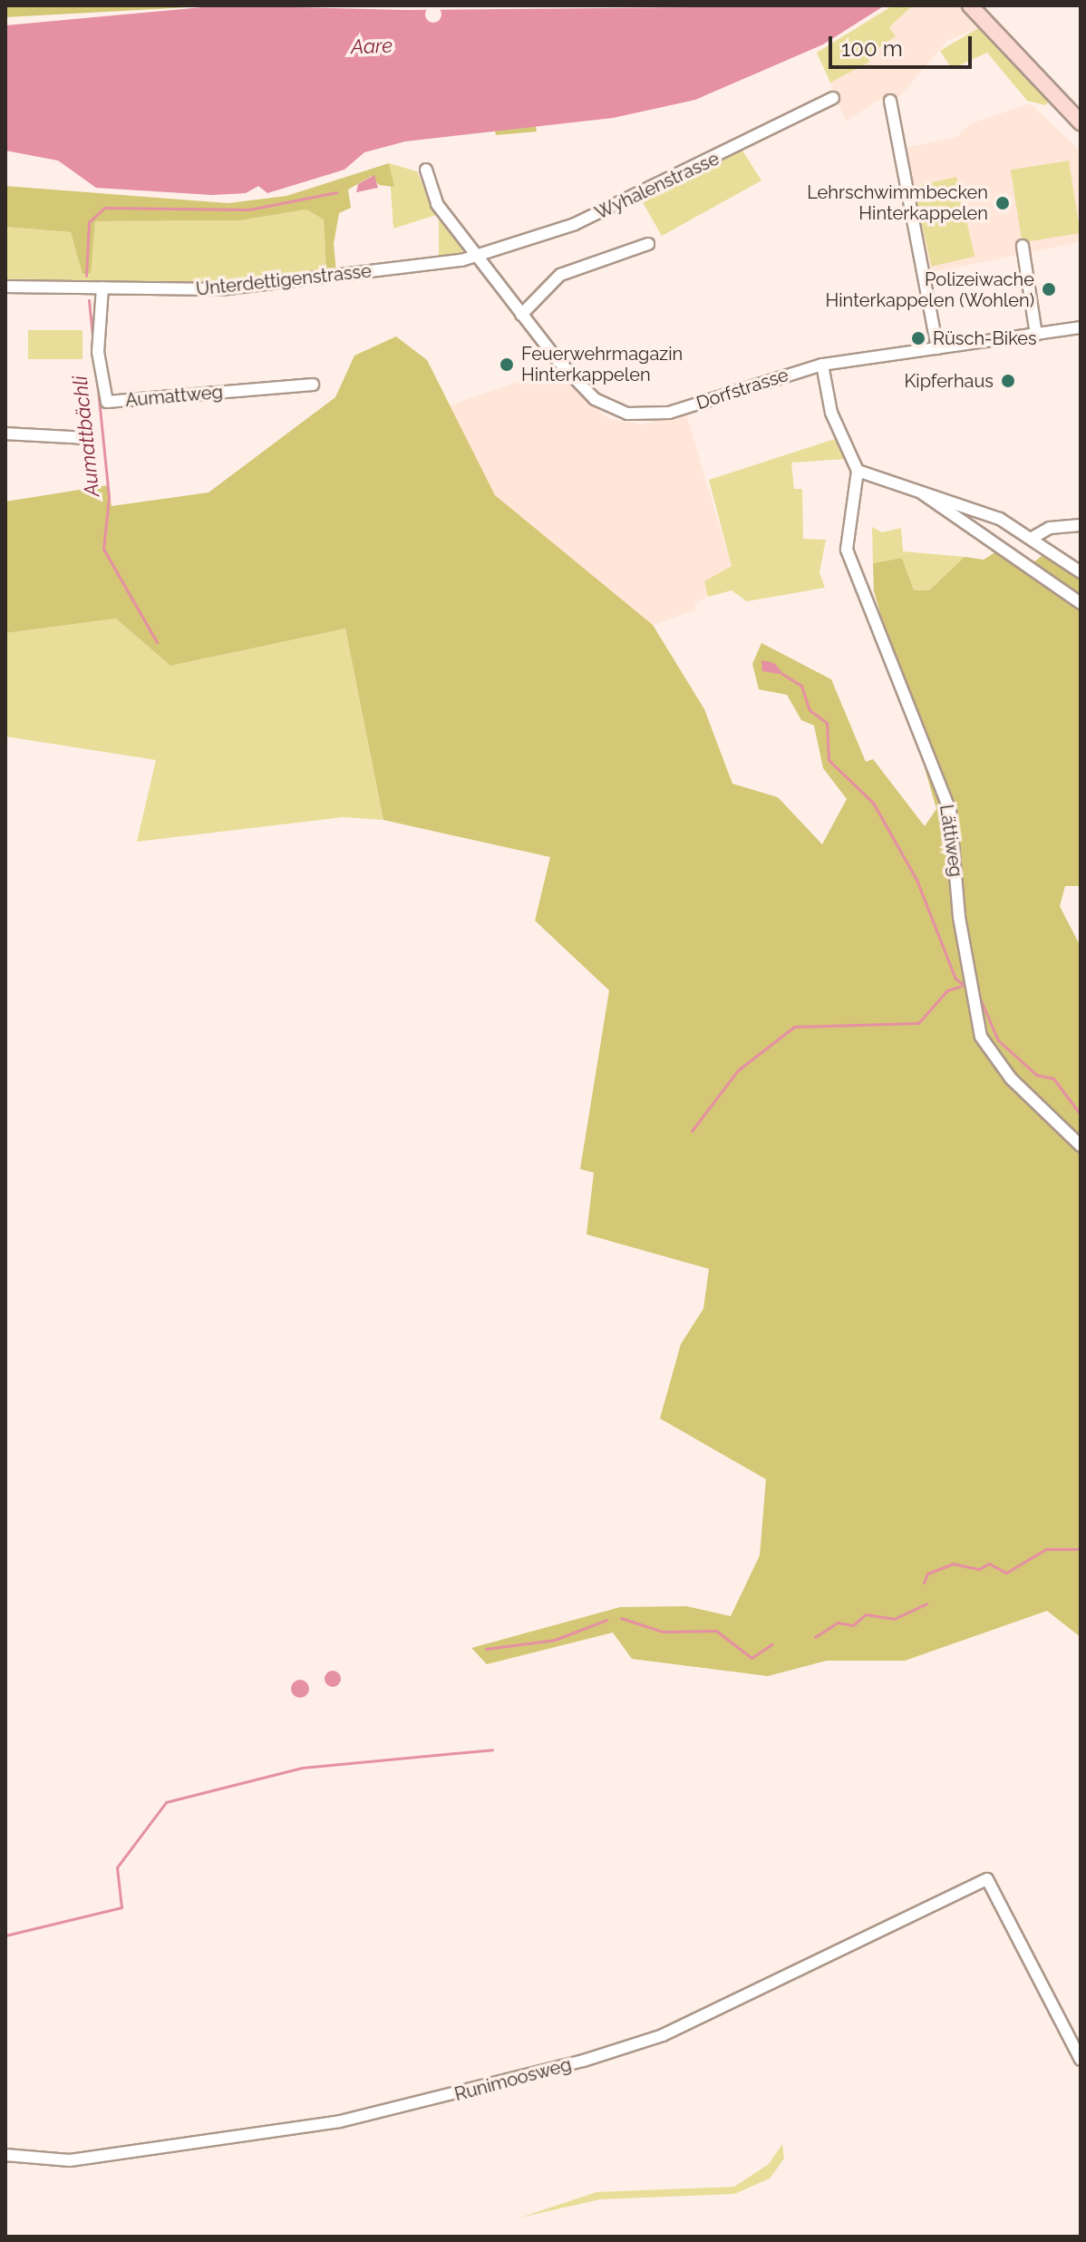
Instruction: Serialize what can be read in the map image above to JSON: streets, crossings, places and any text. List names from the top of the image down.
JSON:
{
  "streets": {
    "street": [
      "Wyhalenstrasse",
      "Unterdettigenstrasse",
      "Dorfstrasse",
      "Aumattweg",
      "Lättiweg",
      "Runimoosweg"
    ]
  },
  "crossings": [
    ["Wyhalenstrasse", "Unterdettigenstrasse"],
    ["Wyhalenstrasse", "Dorfstrasse"],
    ["Unterdettigenstrasse", "Dorfstrasse"],
    ["Unterdettigenstrasse", "Aumattweg"]
  ],
  "water": ["Aare", "Aumattbächli"],
  "places": [
    "Lehrschwimmbecken Hinterkappelen",
    "Polizeiwache Hinterkappelen (Wohlen)",
    "Rüsch-Bikes",
    "Feuerwehrmagazin Hinterkappelen",
    "Kipferhaus"
  ],
  "scale_bar": "100 m"
}
